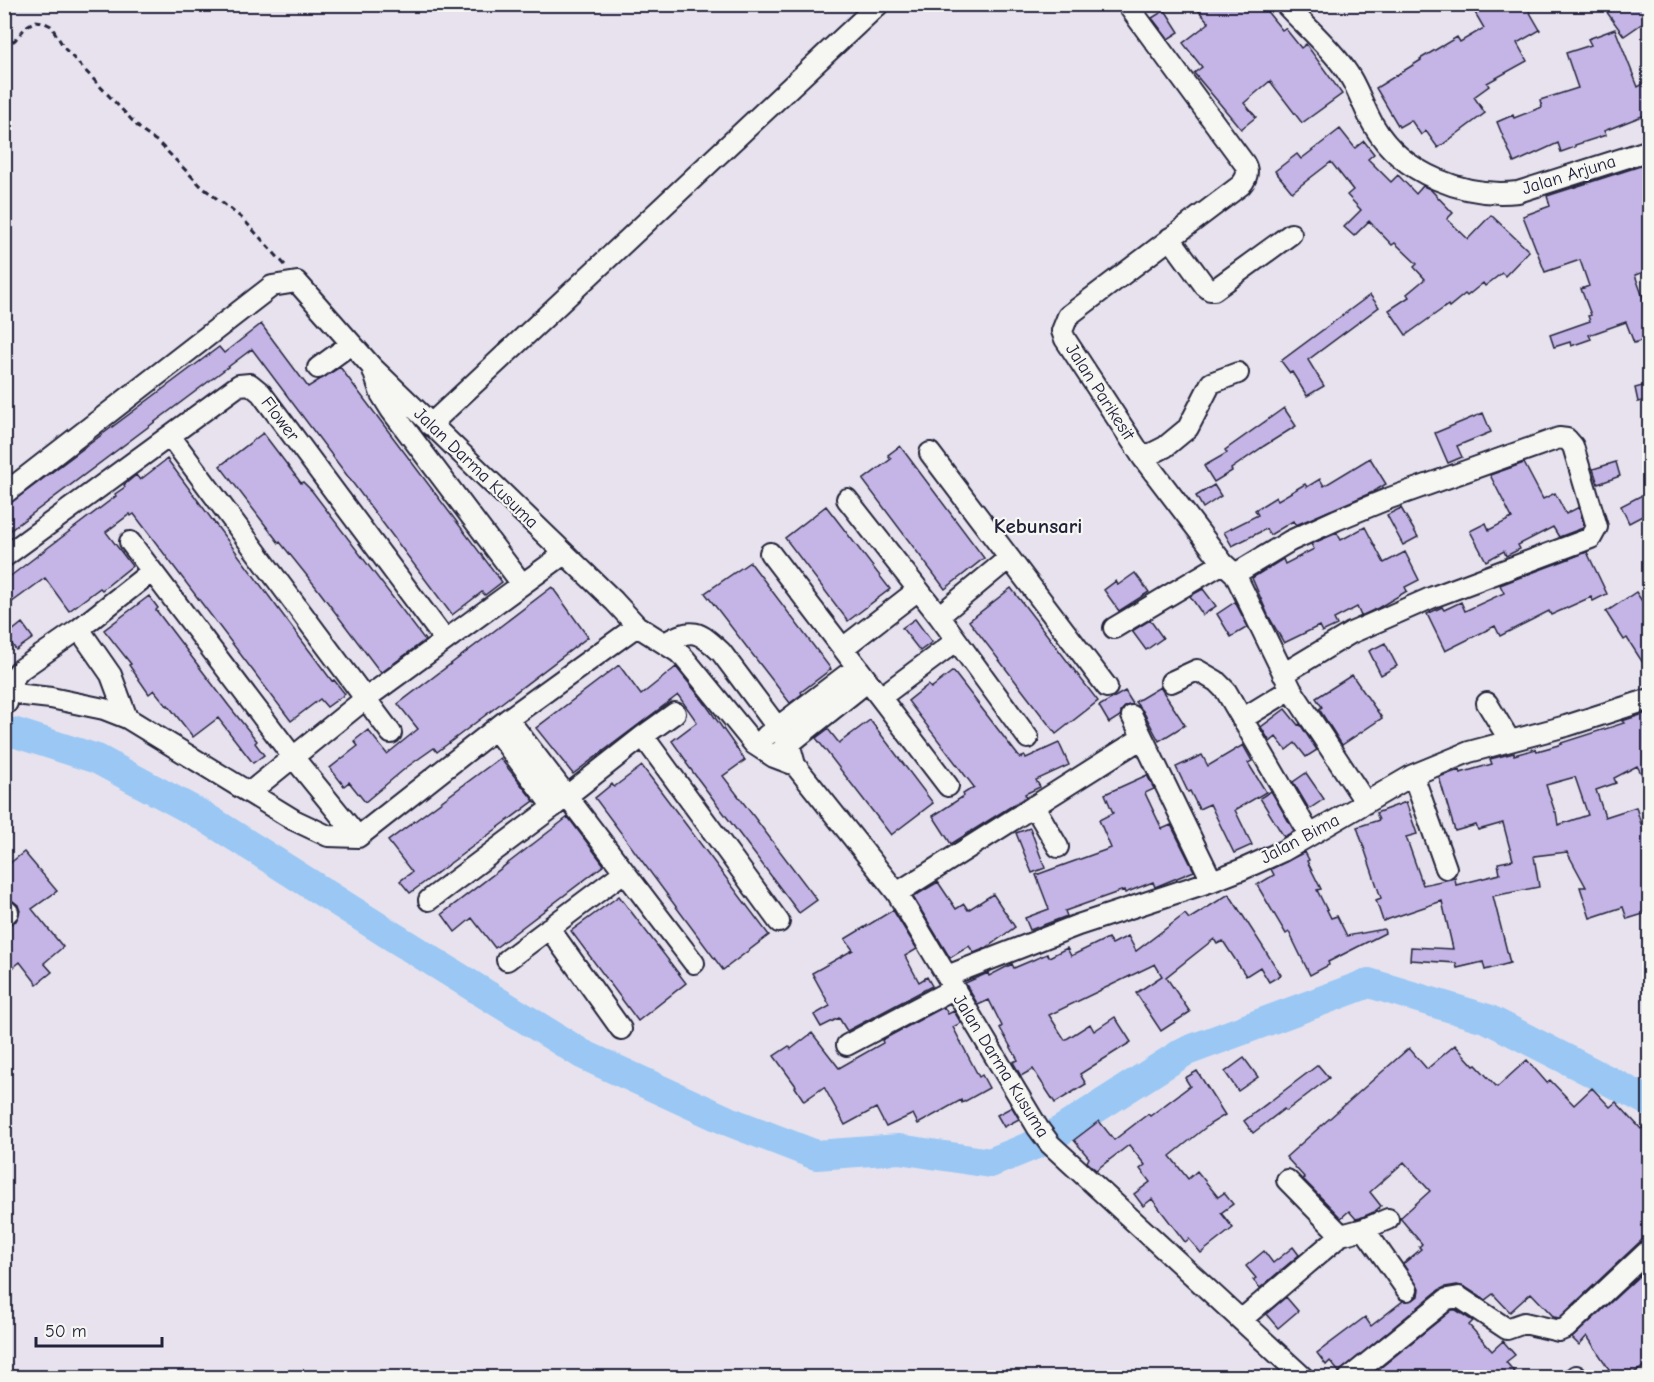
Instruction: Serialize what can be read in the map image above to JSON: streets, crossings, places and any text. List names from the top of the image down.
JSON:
{
  "streets": {
    "street": [
      "Jalan Arjuna",
      "Jalan Parikesit",
      "Flower",
      "Jalan Darma Kusuma",
      "Jalan Bima"
    ]
  },
  "crossings": [
    ["Jalan Parikesit", "Jalan Bima"],
    ["Jalan Darma Kusuma", "Jalan Bima"]
  ],
  "districts": ["Kebunsari"],
  "scale_bar": "50 m"
}
